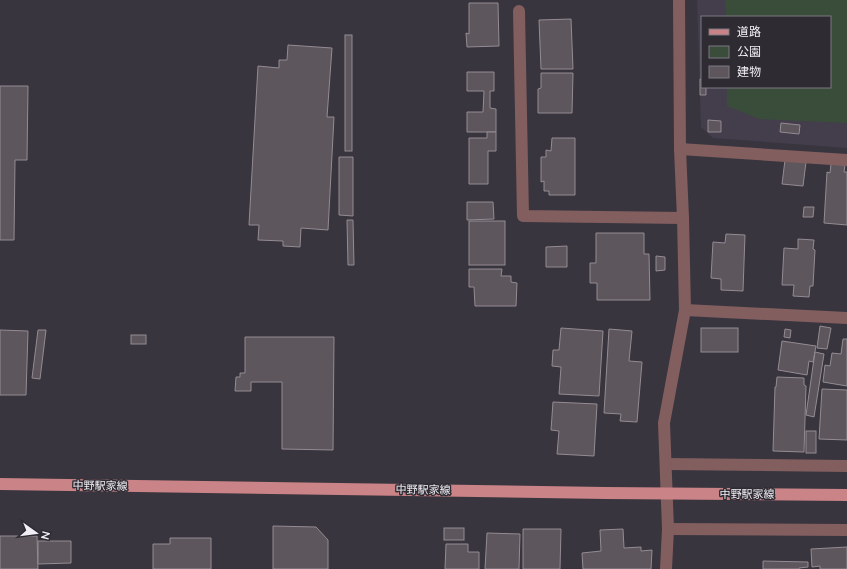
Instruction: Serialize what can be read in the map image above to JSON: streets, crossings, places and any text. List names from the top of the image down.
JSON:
{
  "streets": {
    "main road": ["中野駅家線"]
  },
  "legend": ["道路", "公園", "建物"],
  "north": "right"
}
